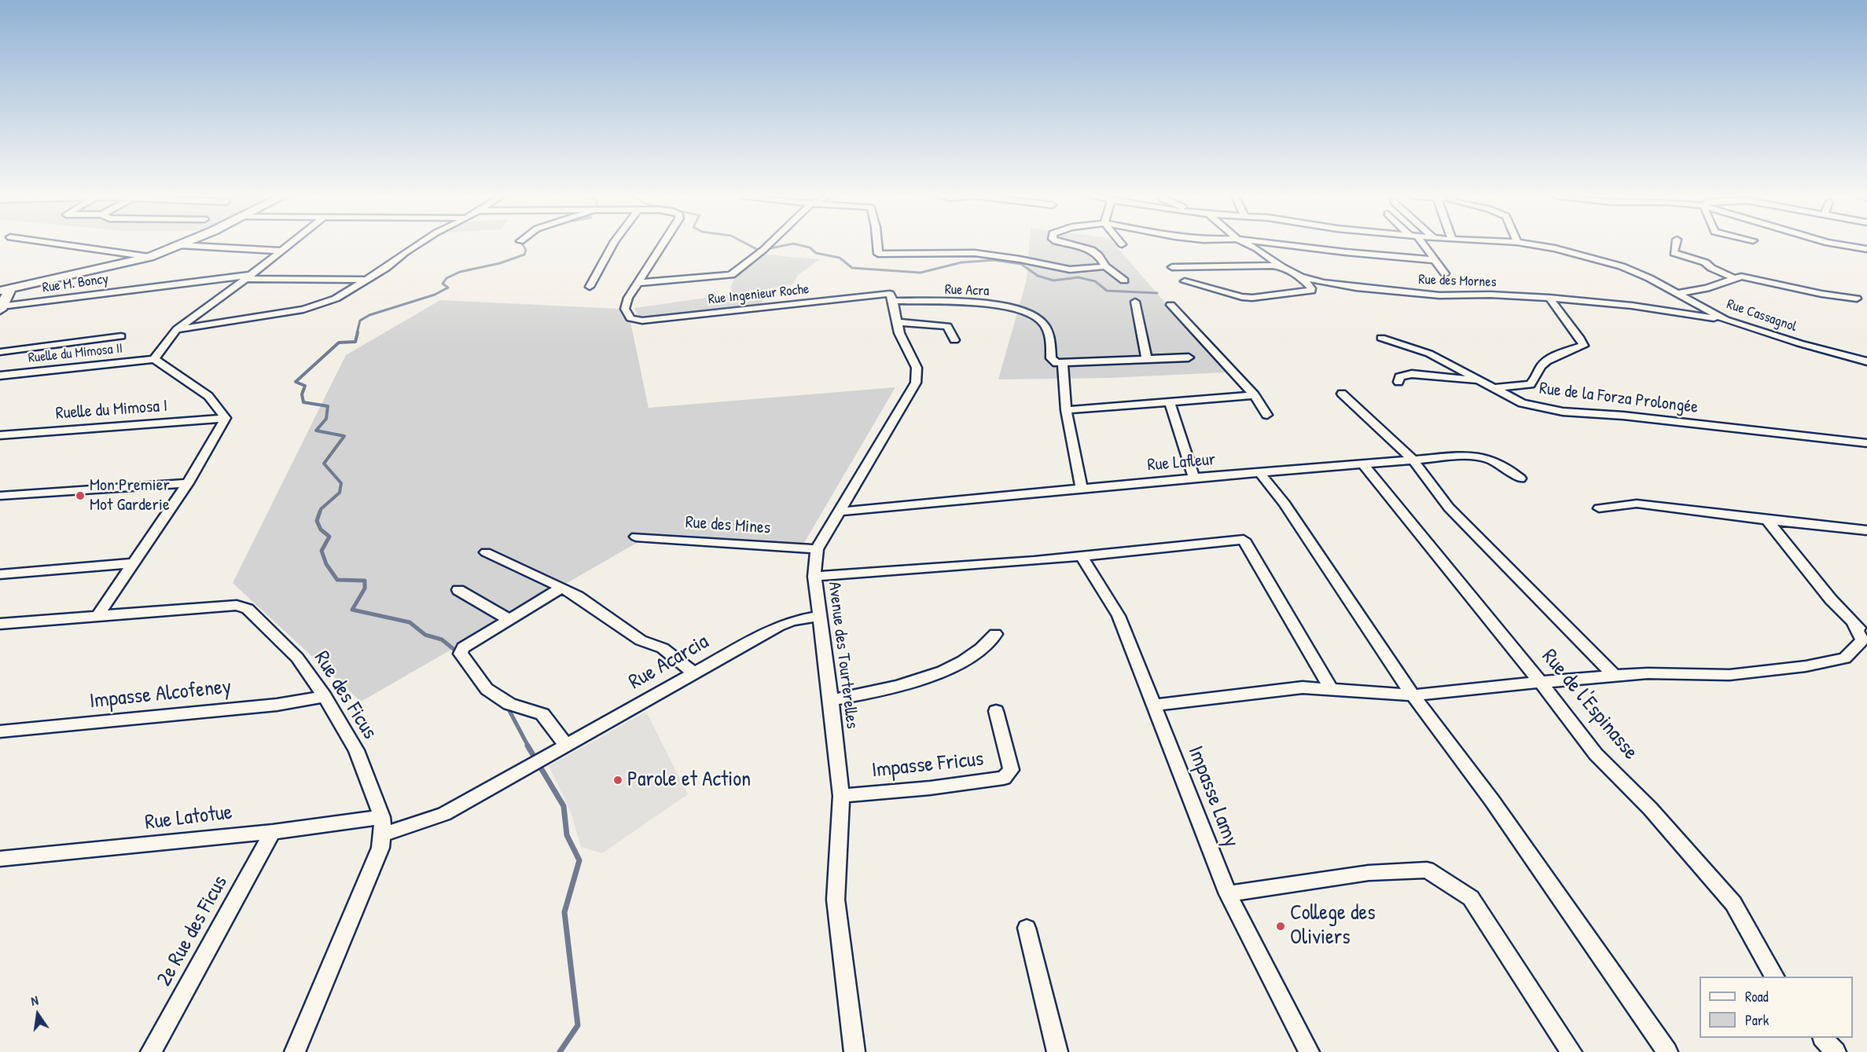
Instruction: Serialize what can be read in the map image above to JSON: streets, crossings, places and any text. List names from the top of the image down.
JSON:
{
  "streets": {
    "street": [
      "Rue des Mornes",
      "Rue M. Boncy",
      "Rue Acra",
      "Rue Ingenieur Roche",
      "Rue Cassagnol",
      "Ruelle du Mimosa II",
      "Rue de la Forza Prolongée",
      "Ruelle du Mimosa I",
      "Rue Lafleur",
      "Rue des Mines",
      "Avenue des Tourterelles",
      "Rue Acarcia",
      "Impasse Alcofeney",
      "Rue des Ficus",
      "Rue de l'Espinasse",
      "Impasse Fricus",
      "Impasse Lamy",
      "Rue Latotue",
      "2e Rue des Ficus"
    ]
  },
  "crossings": [
    ["Rue des Mornes", "Rue Cassagnol"],
    ["Rue Acra", "Rue Ingenieur Roche"],
    ["Rue Acra", "Avenue des Tourterelles"],
    ["Rue Ingenieur Roche", "Avenue des Tourterelles"],
    ["Rue Lafleur", "Avenue des Tourterelles"],
    ["Rue Lafleur", "Rue de l'Espinasse"],
    ["Rue des Mines", "Avenue des Tourterelles"],
    ["Avenue des Tourterelles", "Rue Acarcia"],
    ["Avenue des Tourterelles", "Impasse Fricus"],
    ["Rue Acarcia", "Rue des Ficus"],
    ["Impasse Alcofeney", "Rue des Ficus"],
    ["Rue des Ficus", "Rue Latotue"],
    ["Rue Latotue", "2e Rue des Ficus"]
  ],
  "places": ["Mon Premier Mot Garderie", "Parole et Action", "College des Oliviers"],
  "legend": ["Road", "Park"],
  "north": "top"
}
